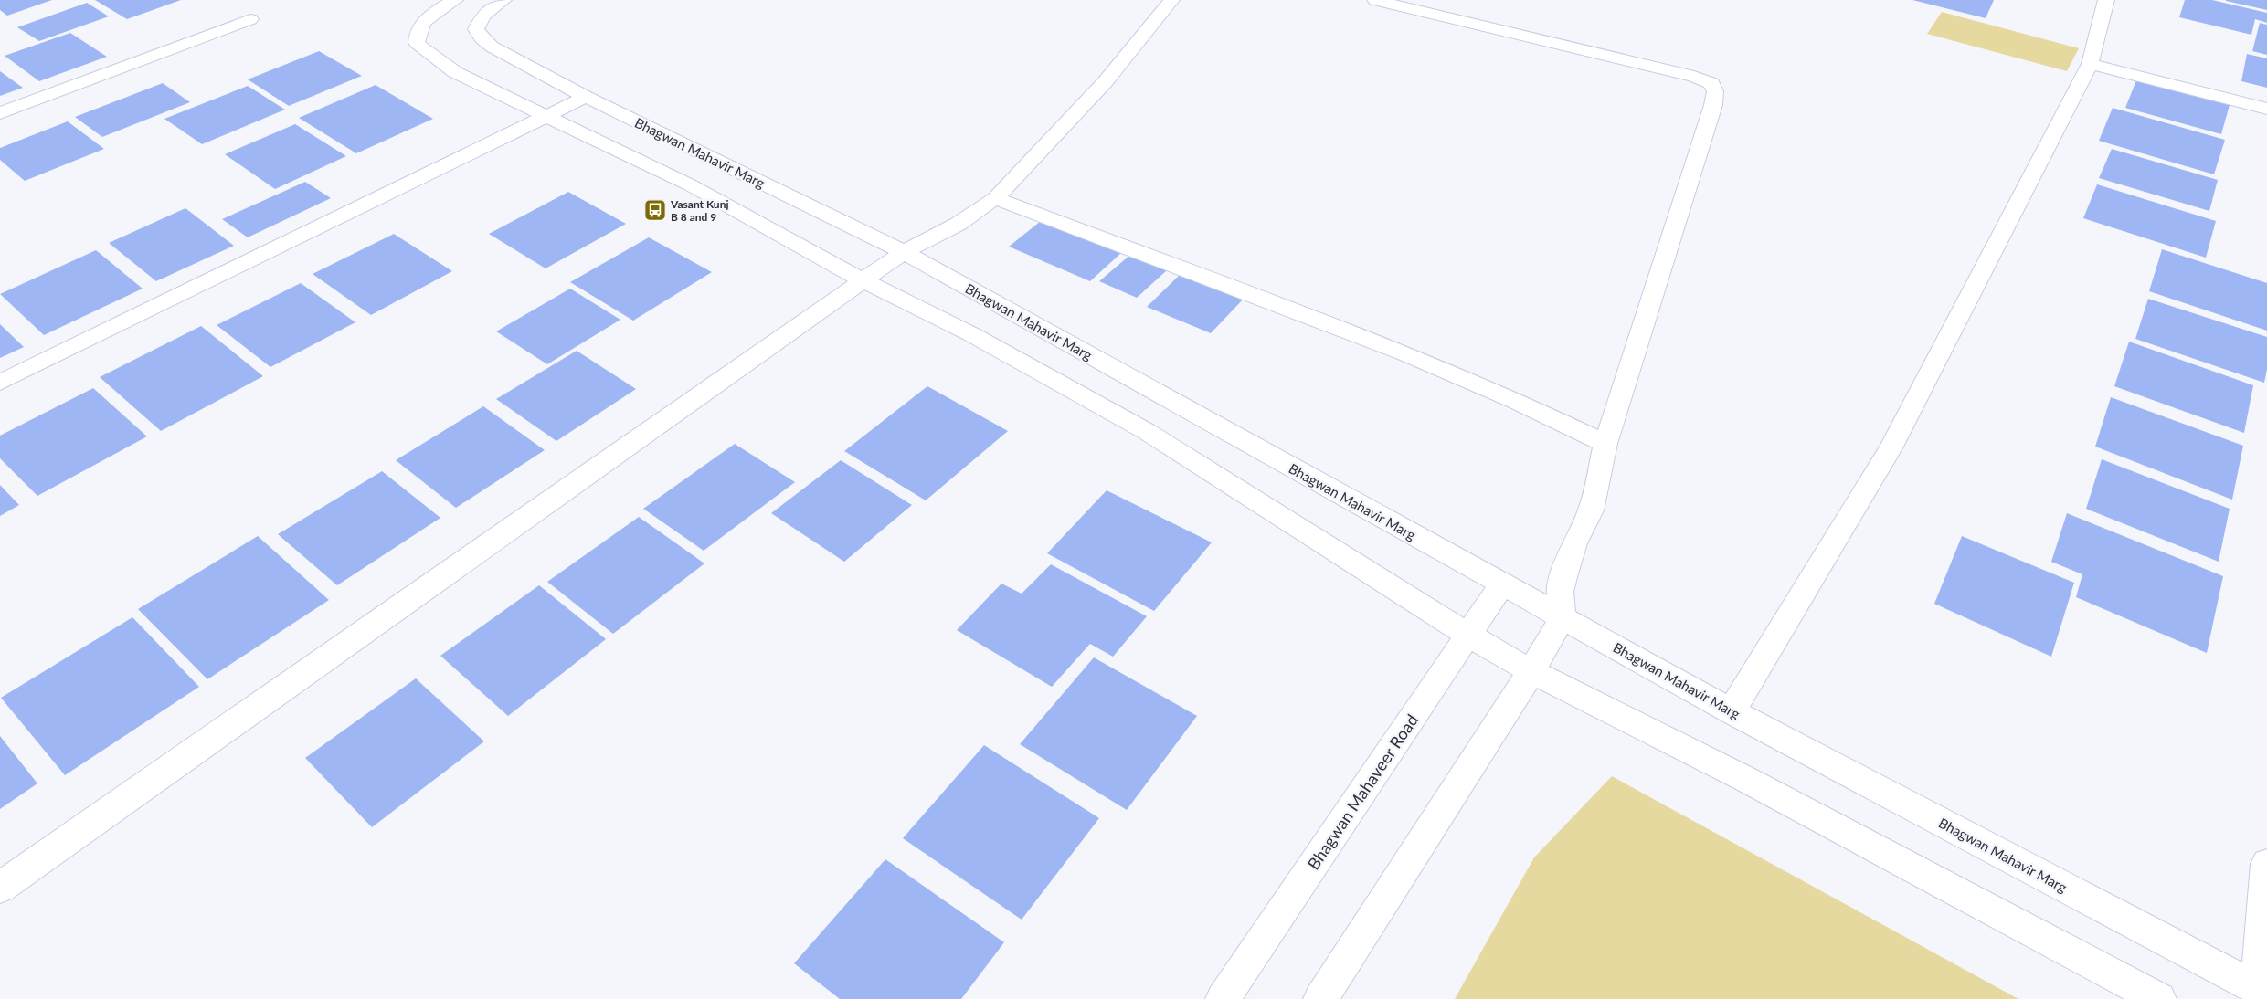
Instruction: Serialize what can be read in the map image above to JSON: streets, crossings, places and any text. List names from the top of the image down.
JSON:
{
  "streets": {
    "street": ["Bhagwan Mahavir Marg", "Bhagwan Mahaveer Road"]
  },
  "crossings": [
    ["Bhagwan Mahavir Marg", "Bhagwan Mahaveer Road"]
  ],
  "places": {
    "bus stop": ["Vasant Kunj B 8 and 9"]
  }
}
